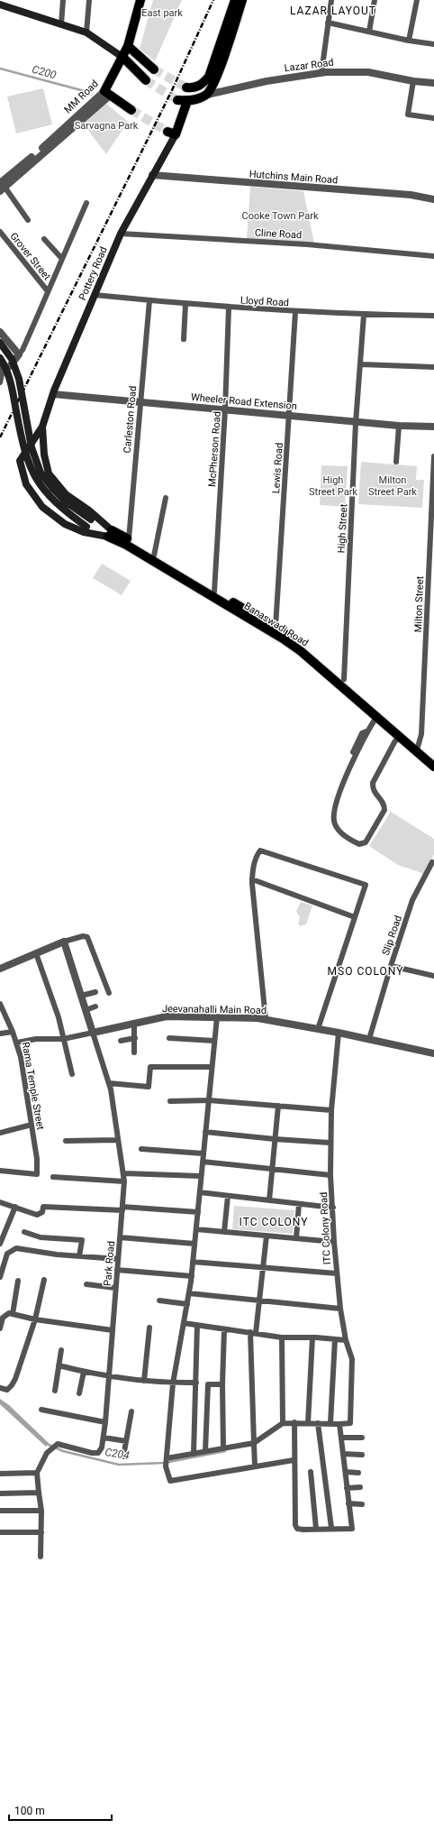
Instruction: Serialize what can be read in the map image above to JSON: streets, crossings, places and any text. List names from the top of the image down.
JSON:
{
  "streets": {
    "main road": [
      "Lazar Road",
      "MM Road",
      "Pottery Road",
      "Banaswadi Road"
    ],
    "street": [
      "Hutchins Main Road",
      "Cline Road",
      "Grover Street",
      "Lloyd Road",
      "Wheeler Road Extension",
      "Carleston Road",
      "McPherson Road",
      "Lewis Road",
      "High Street",
      "Milton Street",
      "Slip Road",
      "Jeevanahalli Main Road",
      "Rama Temple Street",
      "ITC Colony Road",
      "Park Road"
    ]
  },
  "crossings": [
    ["Hutchins Main Road", "Pottery Road"],
    ["Cline Road", "Pottery Road"],
    ["Pottery Road", "Lloyd Road"],
    ["Pottery Road", "Wheeler Road Extension"],
    ["Pottery Road", "Banaswadi Road"],
    ["Lloyd Road", "Carleston Road"],
    ["Lloyd Road", "McPherson Road"],
    ["Lloyd Road", "Lewis Road"],
    ["Lloyd Road", "High Street"],
    ["Wheeler Road Extension", "Carleston Road"],
    ["Wheeler Road Extension", "McPherson Road"],
    ["Wheeler Road Extension", "Lewis Road"],
    ["Wheeler Road Extension", "High Street"],
    ["Carleston Road", "Banaswadi Road"],
    ["McPherson Road", "Banaswadi Road"],
    ["Lewis Road", "Banaswadi Road"],
    ["High Street", "Banaswadi Road"],
    ["Milton Street", "Banaswadi Road"],
    ["Slip Road", "Jeevanahalli Main Road"],
    ["Jeevanahalli Main Road", "ITC Colony Road"],
    ["Jeevanahalli Main Road", "Park Road"]
  ],
  "districts": ["LAZAR LAYOUT", "MSO COLONY", "ITC COLONY"],
  "water": ["C200", "C204"],
  "parks": [
    "East park",
    "Sarvagna Park",
    "Cooke Town Park",
    "High Street Park",
    "Milton Street Park"
  ],
  "scale_bar": "100 m"
}
